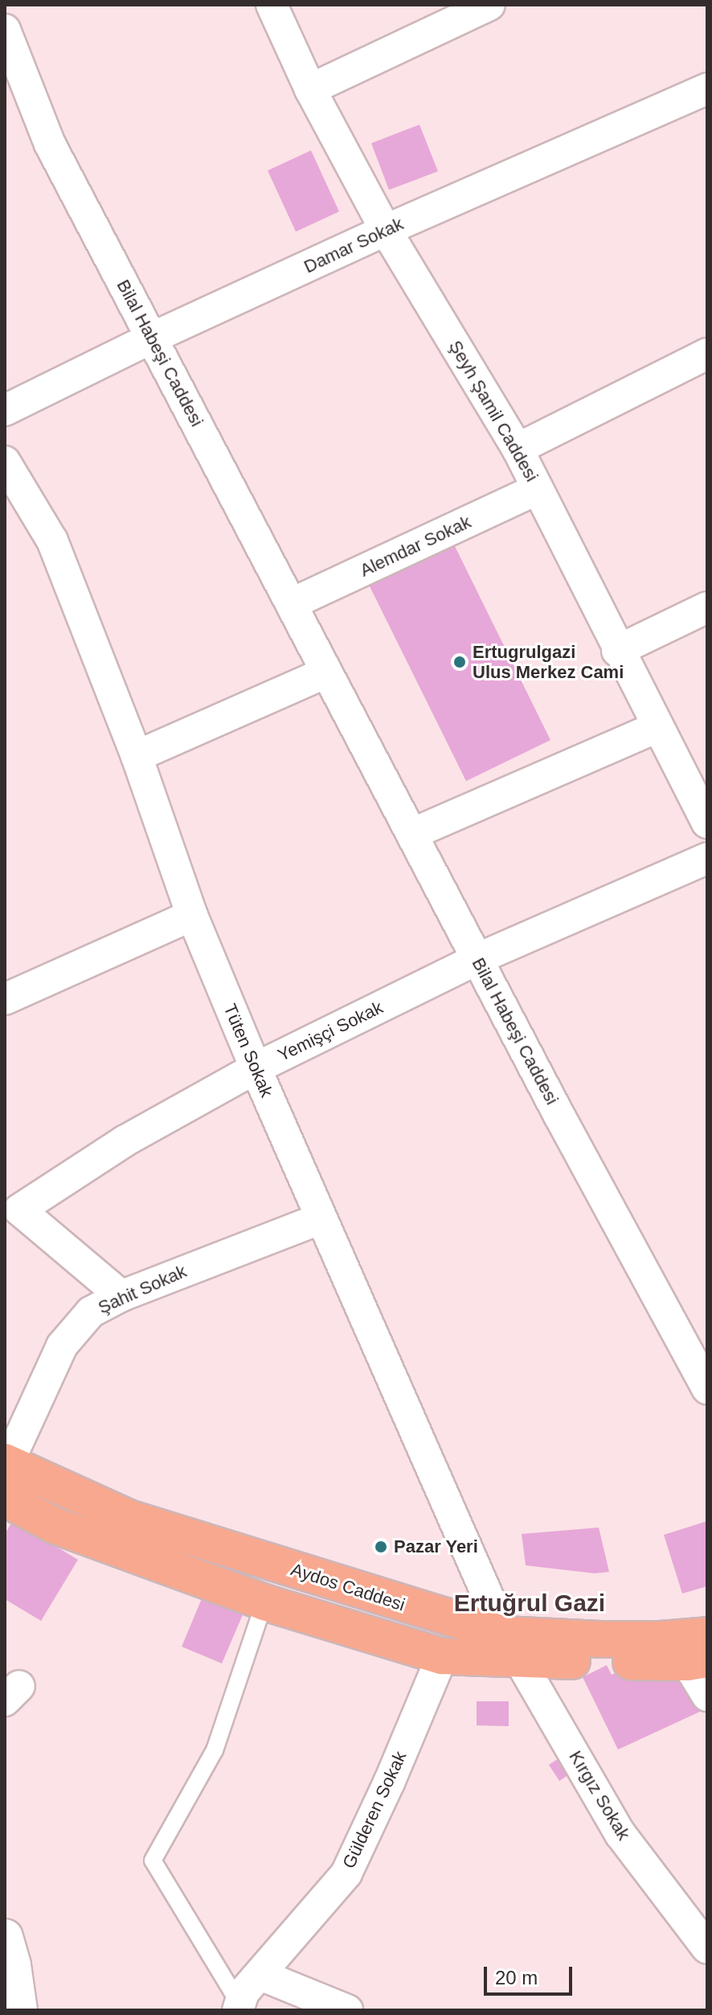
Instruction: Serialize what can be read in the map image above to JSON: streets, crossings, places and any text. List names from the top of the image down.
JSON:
{
  "streets": {
    "main road": ["Aydos Caddesi"],
    "street": [
      "Damar Sokak",
      "Bilal Habeşi Caddesi",
      "Şeyh Şamil Caddesi",
      "Alemdar Sokak",
      "Yemişçi Sokak",
      "Tüten Sokak",
      "Şahit Sokak",
      "Kırgız Sokak",
      "Gülderen Sokak"
    ]
  },
  "crossings": [
    ["Damar Sokak", "Bilal Habeşi Caddesi"],
    ["Damar Sokak", "Şeyh Şamil Caddesi"],
    ["Bilal Habeşi Caddesi", "Alemdar Sokak"],
    ["Bilal Habeşi Caddesi", "Yemişçi Sokak"],
    ["Şeyh Şamil Caddesi", "Alemdar Sokak"],
    ["Yemişçi Sokak", "Tüten Sokak"],
    ["Yemişçi Sokak", "Şahit Sokak"],
    ["Tüten Sokak", "Şahit Sokak"],
    ["Tüten Sokak", "Aydos Caddesi"],
    ["Tüten Sokak", "Kırgız Sokak"],
    ["Şahit Sokak", "Aydos Caddesi"],
    ["Aydos Caddesi", "Kırgız Sokak"],
    ["Aydos Caddesi", "Gülderen Sokak"]
  ],
  "districts": ["Ertuğrul Gazi"],
  "places": ["Ertugrulgazi Ulus Merkez Cami", "Pazar Yeri"],
  "scale_bar": "20 m"
}
